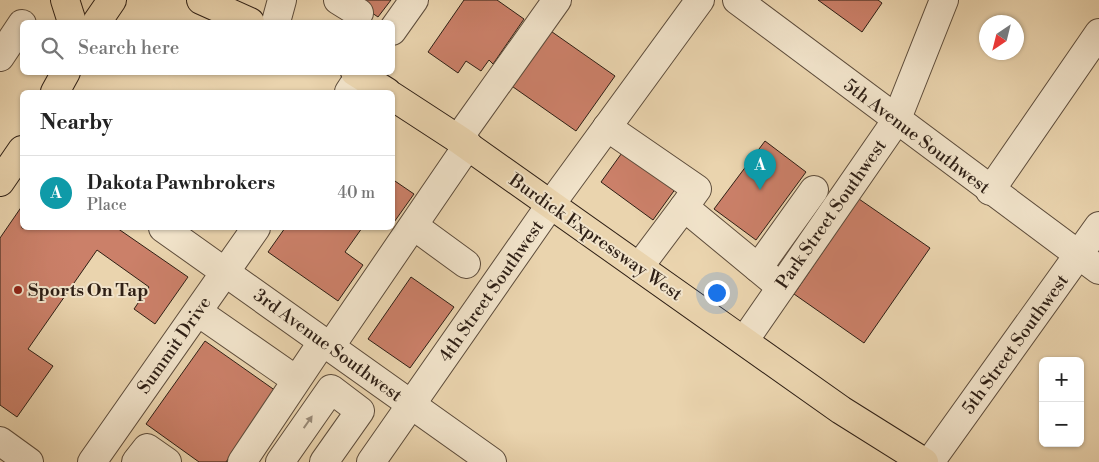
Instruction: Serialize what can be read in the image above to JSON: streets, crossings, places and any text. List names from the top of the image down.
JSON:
{
  "streets": {
    "main road": ["Burdick Expressway West"],
    "street": [
      "5th Avenue Southwest",
      "Park Street Southwest",
      "4th Street Southwest",
      "5th Street Southwest",
      "Summit Drive",
      "3rd Avenue Southwest"
    ]
  },
  "crossings": [
    ["5th Avenue Southwest", "Park Street Southwest"],
    ["5th Avenue Southwest", "5th Street Southwest"],
    ["Park Street Southwest", "Burdick Expressway West"],
    ["Burdick Expressway West", "4th Street Southwest"],
    ["4th Street Southwest", "3rd Avenue Southwest"],
    ["Summit Drive", "3rd Avenue Southwest"]
  ],
  "places": ["Sports On Tap"],
  "north": "bottom left",
  "page": {
    "search": "Search here",
    "heading": "Nearby",
    "pins": "A",
    "list": [
      {
        "mark": "A",
        "name": "Dakota Pawnbrokers",
        "note": "Place",
        "value": "40 m"
      }
    ],
    "map_buttons": ["+", "−"]
  }
}
